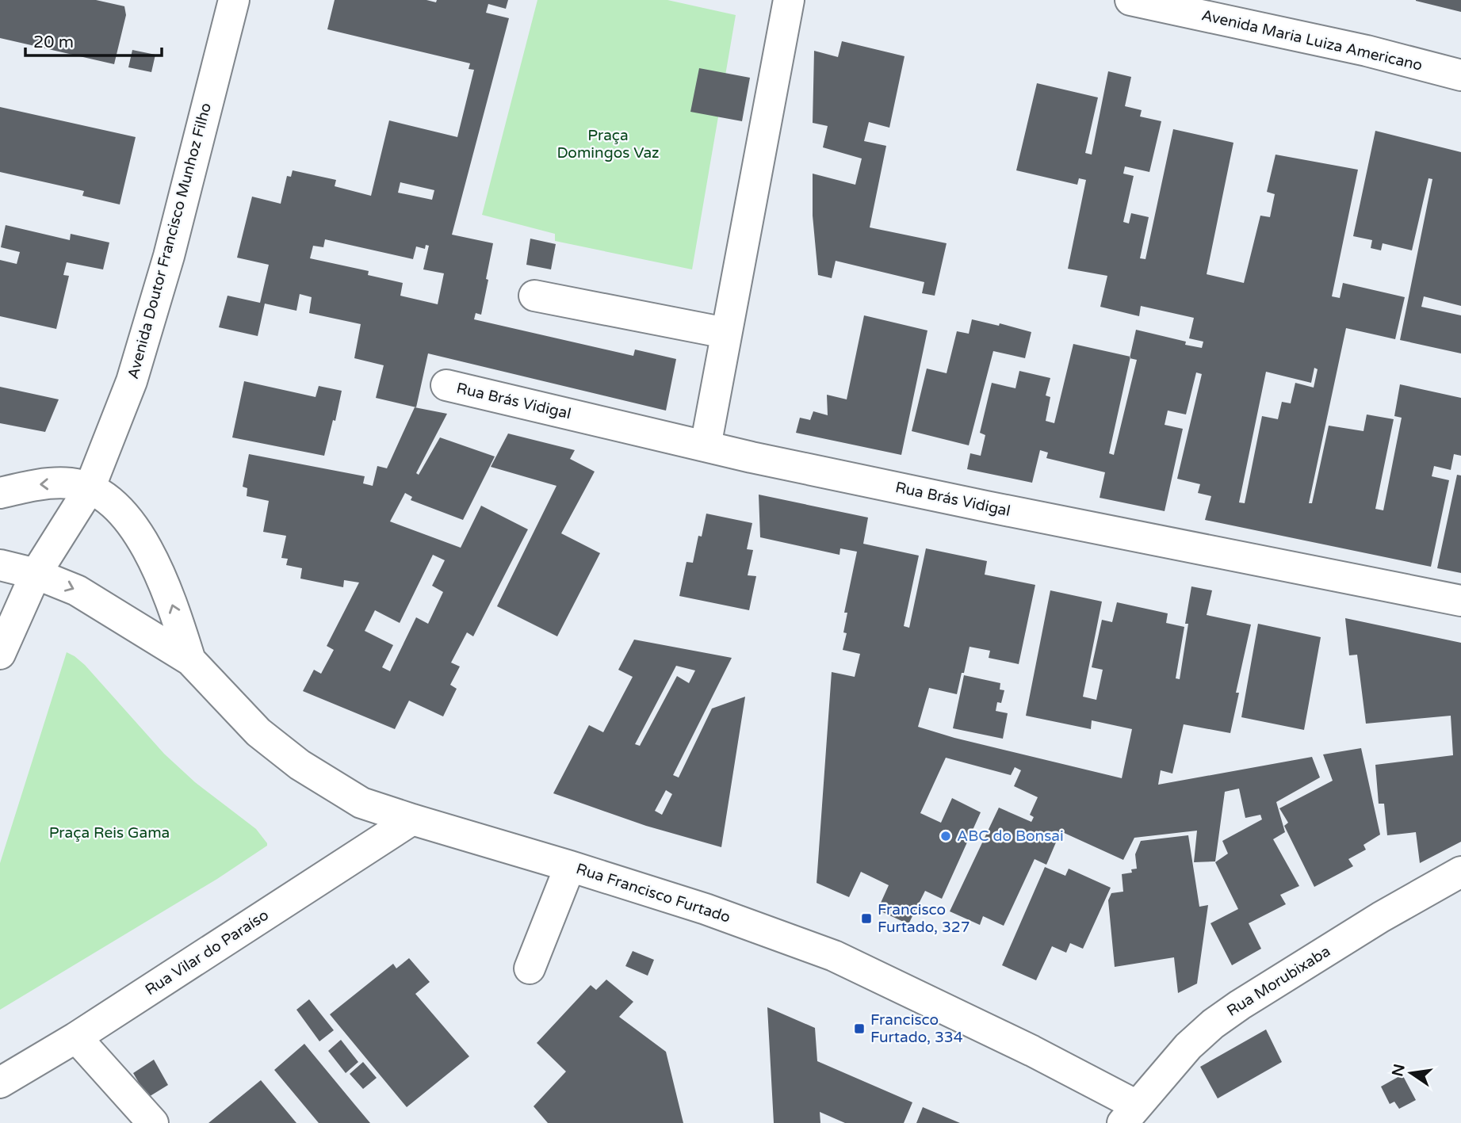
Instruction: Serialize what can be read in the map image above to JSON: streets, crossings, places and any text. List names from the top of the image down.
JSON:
{
  "streets": {
    "street": [
      "Avenida Maria Luiza Americano",
      "Avenida Doutor Francisco Munhoz Filho",
      "Rua Brás Vidigal",
      "Rua Francisco Furtado",
      "Rua Vilar do Paraíso",
      "Rua Morubixaba"
    ]
  },
  "crossings": [
    ["Avenida Doutor Francisco Munhoz Filho", "Rua Francisco Furtado"],
    ["Rua Francisco Furtado", "Rua Vilar do Paraíso"],
    ["Rua Francisco Furtado", "Rua Morubixaba"]
  ],
  "parks": ["Praça Domingos Vaz", "Praça Reis Gama"],
  "places": {
    "other": ["ABC do Bonsai"],
    "transit": ["Francisco Furtado, 327", "Francisco Furtado, 334"]
  },
  "scale_bar": "20 m",
  "north": "left"
}
